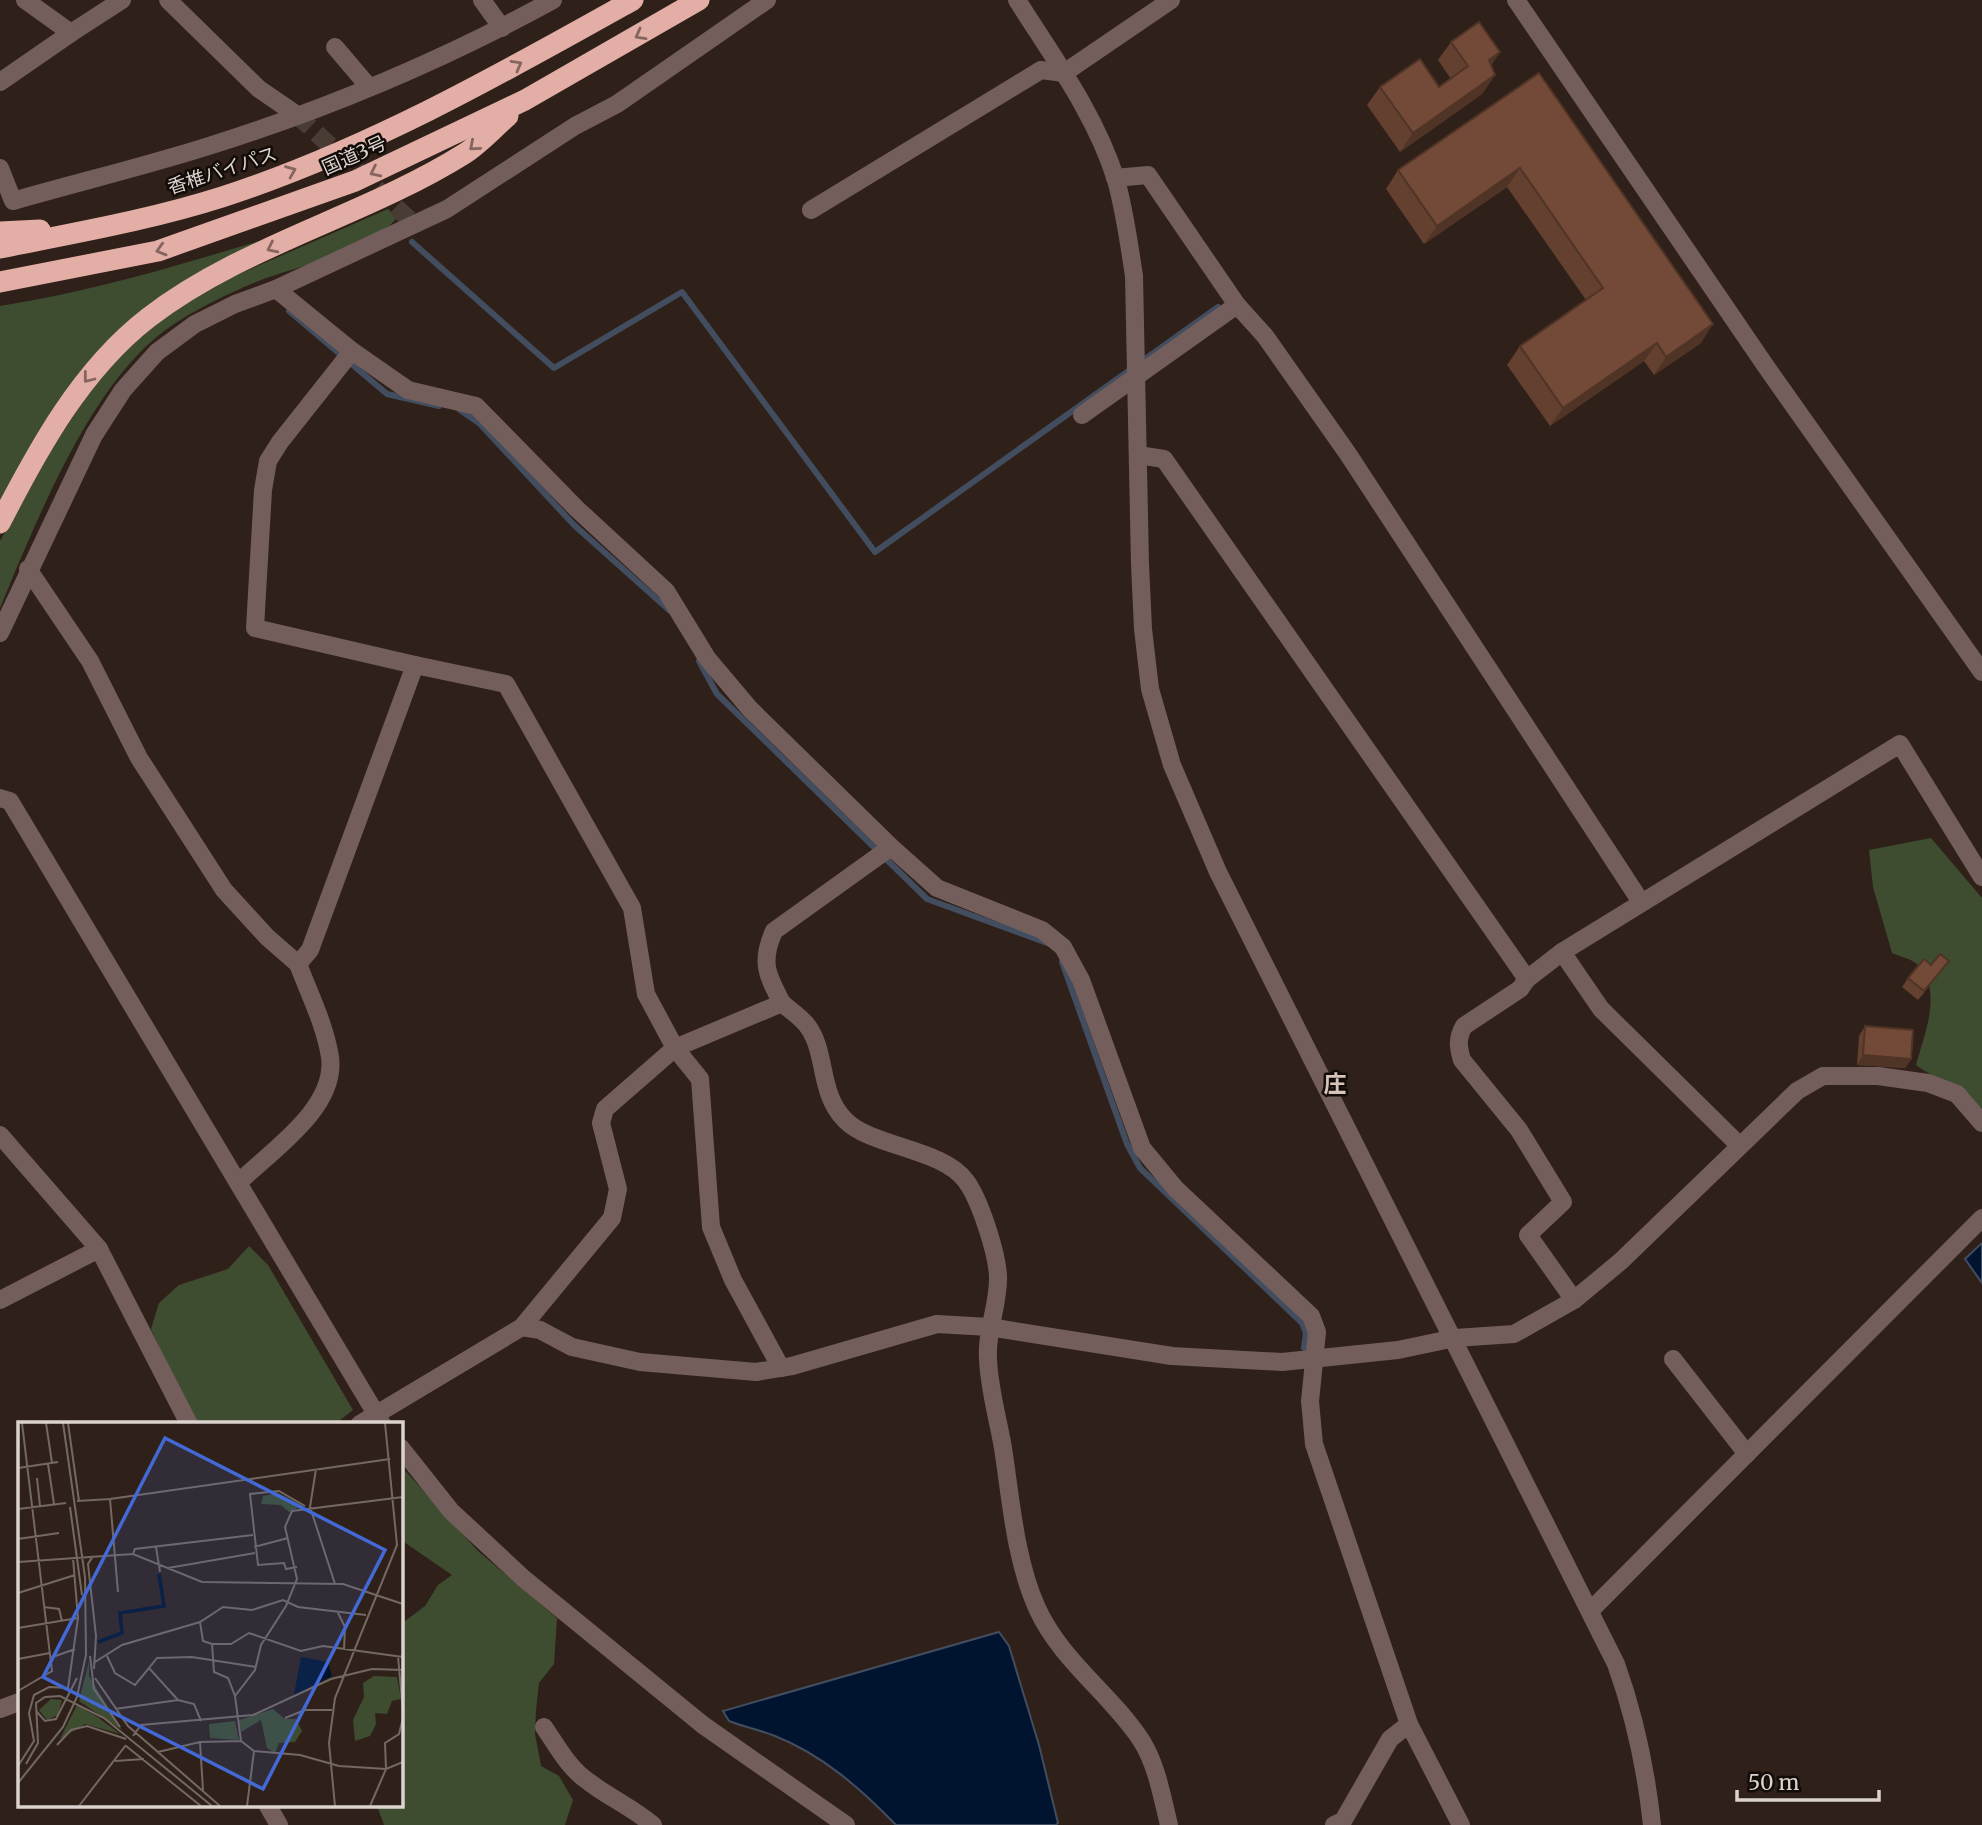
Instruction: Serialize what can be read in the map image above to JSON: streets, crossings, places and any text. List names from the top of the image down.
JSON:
{
  "streets": {
    "highway": ["国道3号", "香椎バイパス"]
  },
  "crossings": [
    ["国道3号", "香椎バイパス"]
  ],
  "districts": ["庄"],
  "scale_bar": "50 m"
}
